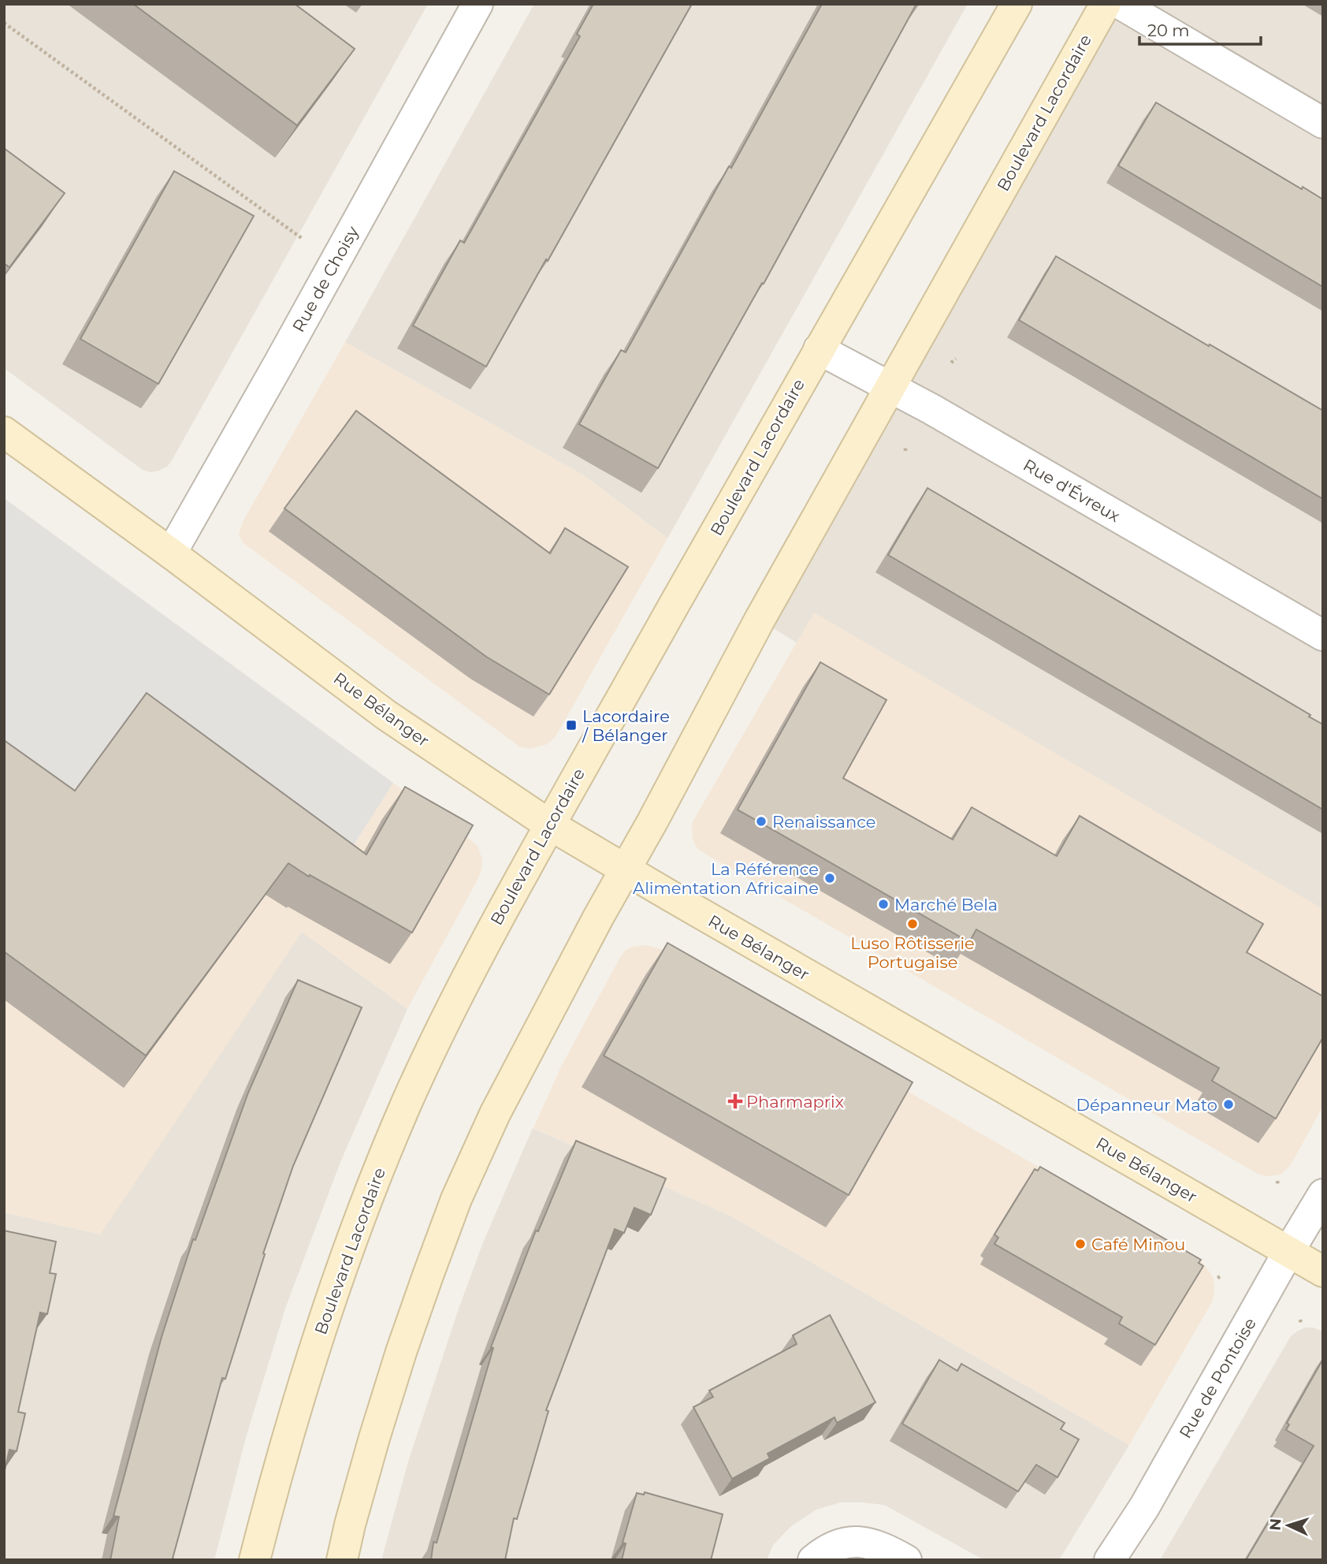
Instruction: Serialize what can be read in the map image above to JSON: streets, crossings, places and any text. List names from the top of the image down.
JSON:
{
  "streets": {
    "main road": ["Boulevard Lacordaire", "Rue Bélanger"],
    "street": ["Rue de Choisy", "Rue d'Évreux", "Rue de Pontoise"]
  },
  "crossings": [
    ["Boulevard Lacordaire", "Rue d'Évreux"],
    ["Boulevard Lacordaire", "Rue Bélanger"],
    ["Rue de Choisy", "Rue Bélanger"],
    ["Rue Bélanger", "Rue de Pontoise"]
  ],
  "places": {
    "transit": ["Lacordaire / Bélanger"],
    "other": [
      "Renaissance",
      "La Référence Alimentation Africaine",
      "Marché Bela",
      "Luso Rôtisserie Portugaise",
      "Dépanneur Mato",
      "Café Minou"
    ],
    "health": ["Pharmaprix"]
  },
  "scale_bar": "20 m",
  "north": "left"
}
